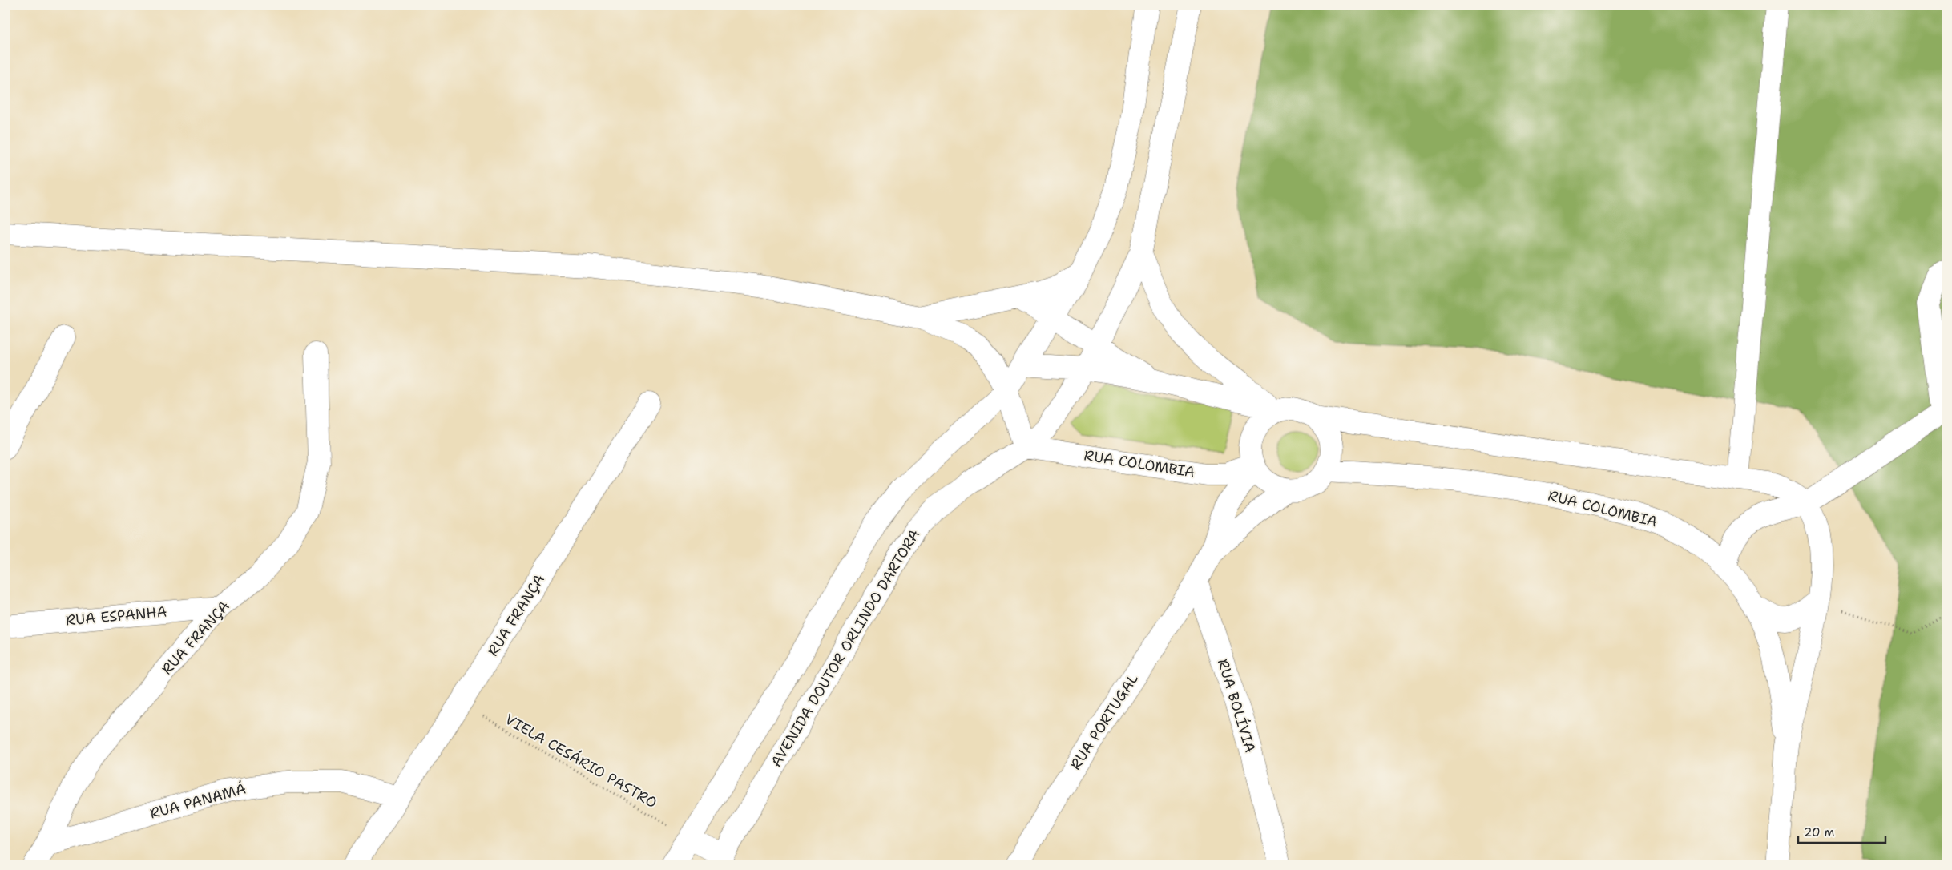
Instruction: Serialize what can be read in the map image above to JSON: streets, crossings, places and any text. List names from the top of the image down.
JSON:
{
  "streets": {
    "street": [
      "RUA COLOMBIA",
      "RUA FRANÇA",
      "RUA ESPANHA",
      "AVENIDA DOUTOR ORLINDO DARTORA",
      "RUA BOLÍVIA",
      "RUA PORTUGAL",
      "RUA PANAMÁ"
    ],
    "path": ["VIELA CESÁRIO PASTRO"]
  },
  "crossings": [
    ["RUA COLOMBIA", "AVENIDA DOUTOR ORLINDO DARTORA"],
    ["RUA FRANÇA", "RUA ESPANHA"],
    ["RUA FRANÇA", "VIELA CESÁRIO PASTRO"],
    ["RUA FRANÇA", "RUA PANAMÁ"],
    ["RUA BOLÍVIA", "RUA PORTUGAL"]
  ],
  "scale_bar": "20 m"
}
